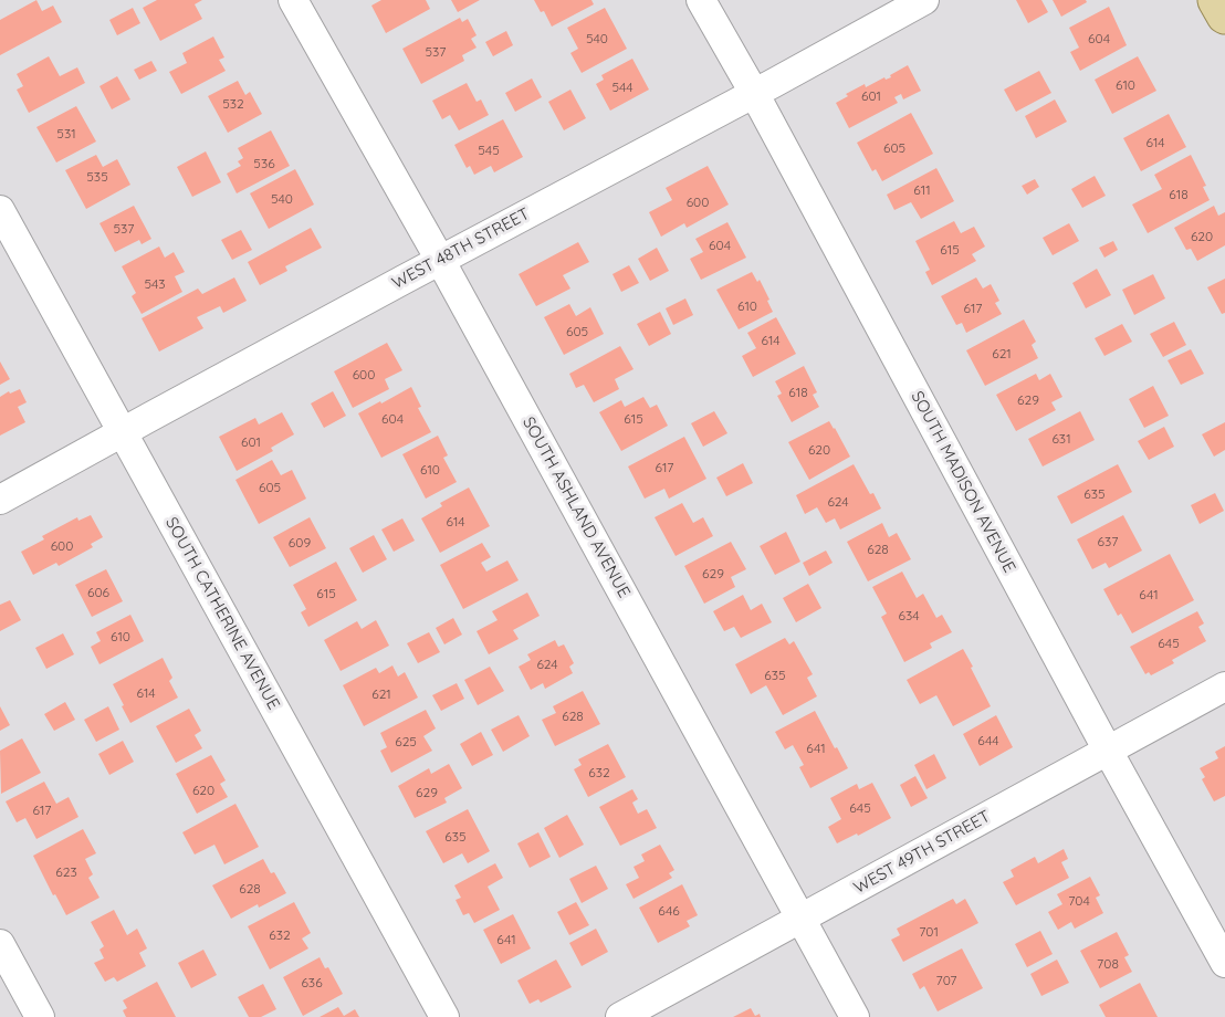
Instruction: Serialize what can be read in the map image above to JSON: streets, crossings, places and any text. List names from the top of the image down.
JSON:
{
  "streets": {
    "street": [
      "WEST 48TH STREET",
      "SOUTH MADISON AVENUE",
      "SOUTH ASHLAND AVENUE",
      "SOUTH CATHERINE AVENUE",
      "WEST 49TH STREET"
    ]
  },
  "crossings": [
    ["WEST 48TH STREET", "SOUTH MADISON AVENUE"],
    ["WEST 48TH STREET", "SOUTH ASHLAND AVENUE"],
    ["WEST 48TH STREET", "SOUTH CATHERINE AVENUE"],
    ["SOUTH MADISON AVENUE", "WEST 49TH STREET"],
    ["SOUTH ASHLAND AVENUE", "WEST 49TH STREET"]
  ],
  "house_numbers": [
    "540",
    "604",
    "537",
    "610",
    "544",
    "601",
    "532",
    "531",
    "614",
    "605",
    "545",
    "536",
    "535",
    "611",
    "618",
    "540",
    "600",
    "537",
    "620",
    "604",
    "615",
    "543",
    "610",
    "617",
    "605",
    "614",
    "621",
    "600",
    "618",
    "629",
    "604",
    "615",
    "631",
    "601",
    "620",
    "617",
    "610",
    "605",
    "635",
    "624",
    "614",
    "637",
    "609",
    "600",
    "628",
    "629",
    "606",
    "615",
    "641",
    "634",
    "610",
    "645",
    "624",
    "635",
    "614",
    "621",
    "628",
    "644",
    "625",
    "641",
    "632",
    "620",
    "629",
    "645",
    "617",
    "635",
    "623",
    "628",
    "704",
    "646",
    "701",
    "632",
    "641",
    "708",
    "707",
    "636"
  ]
}
